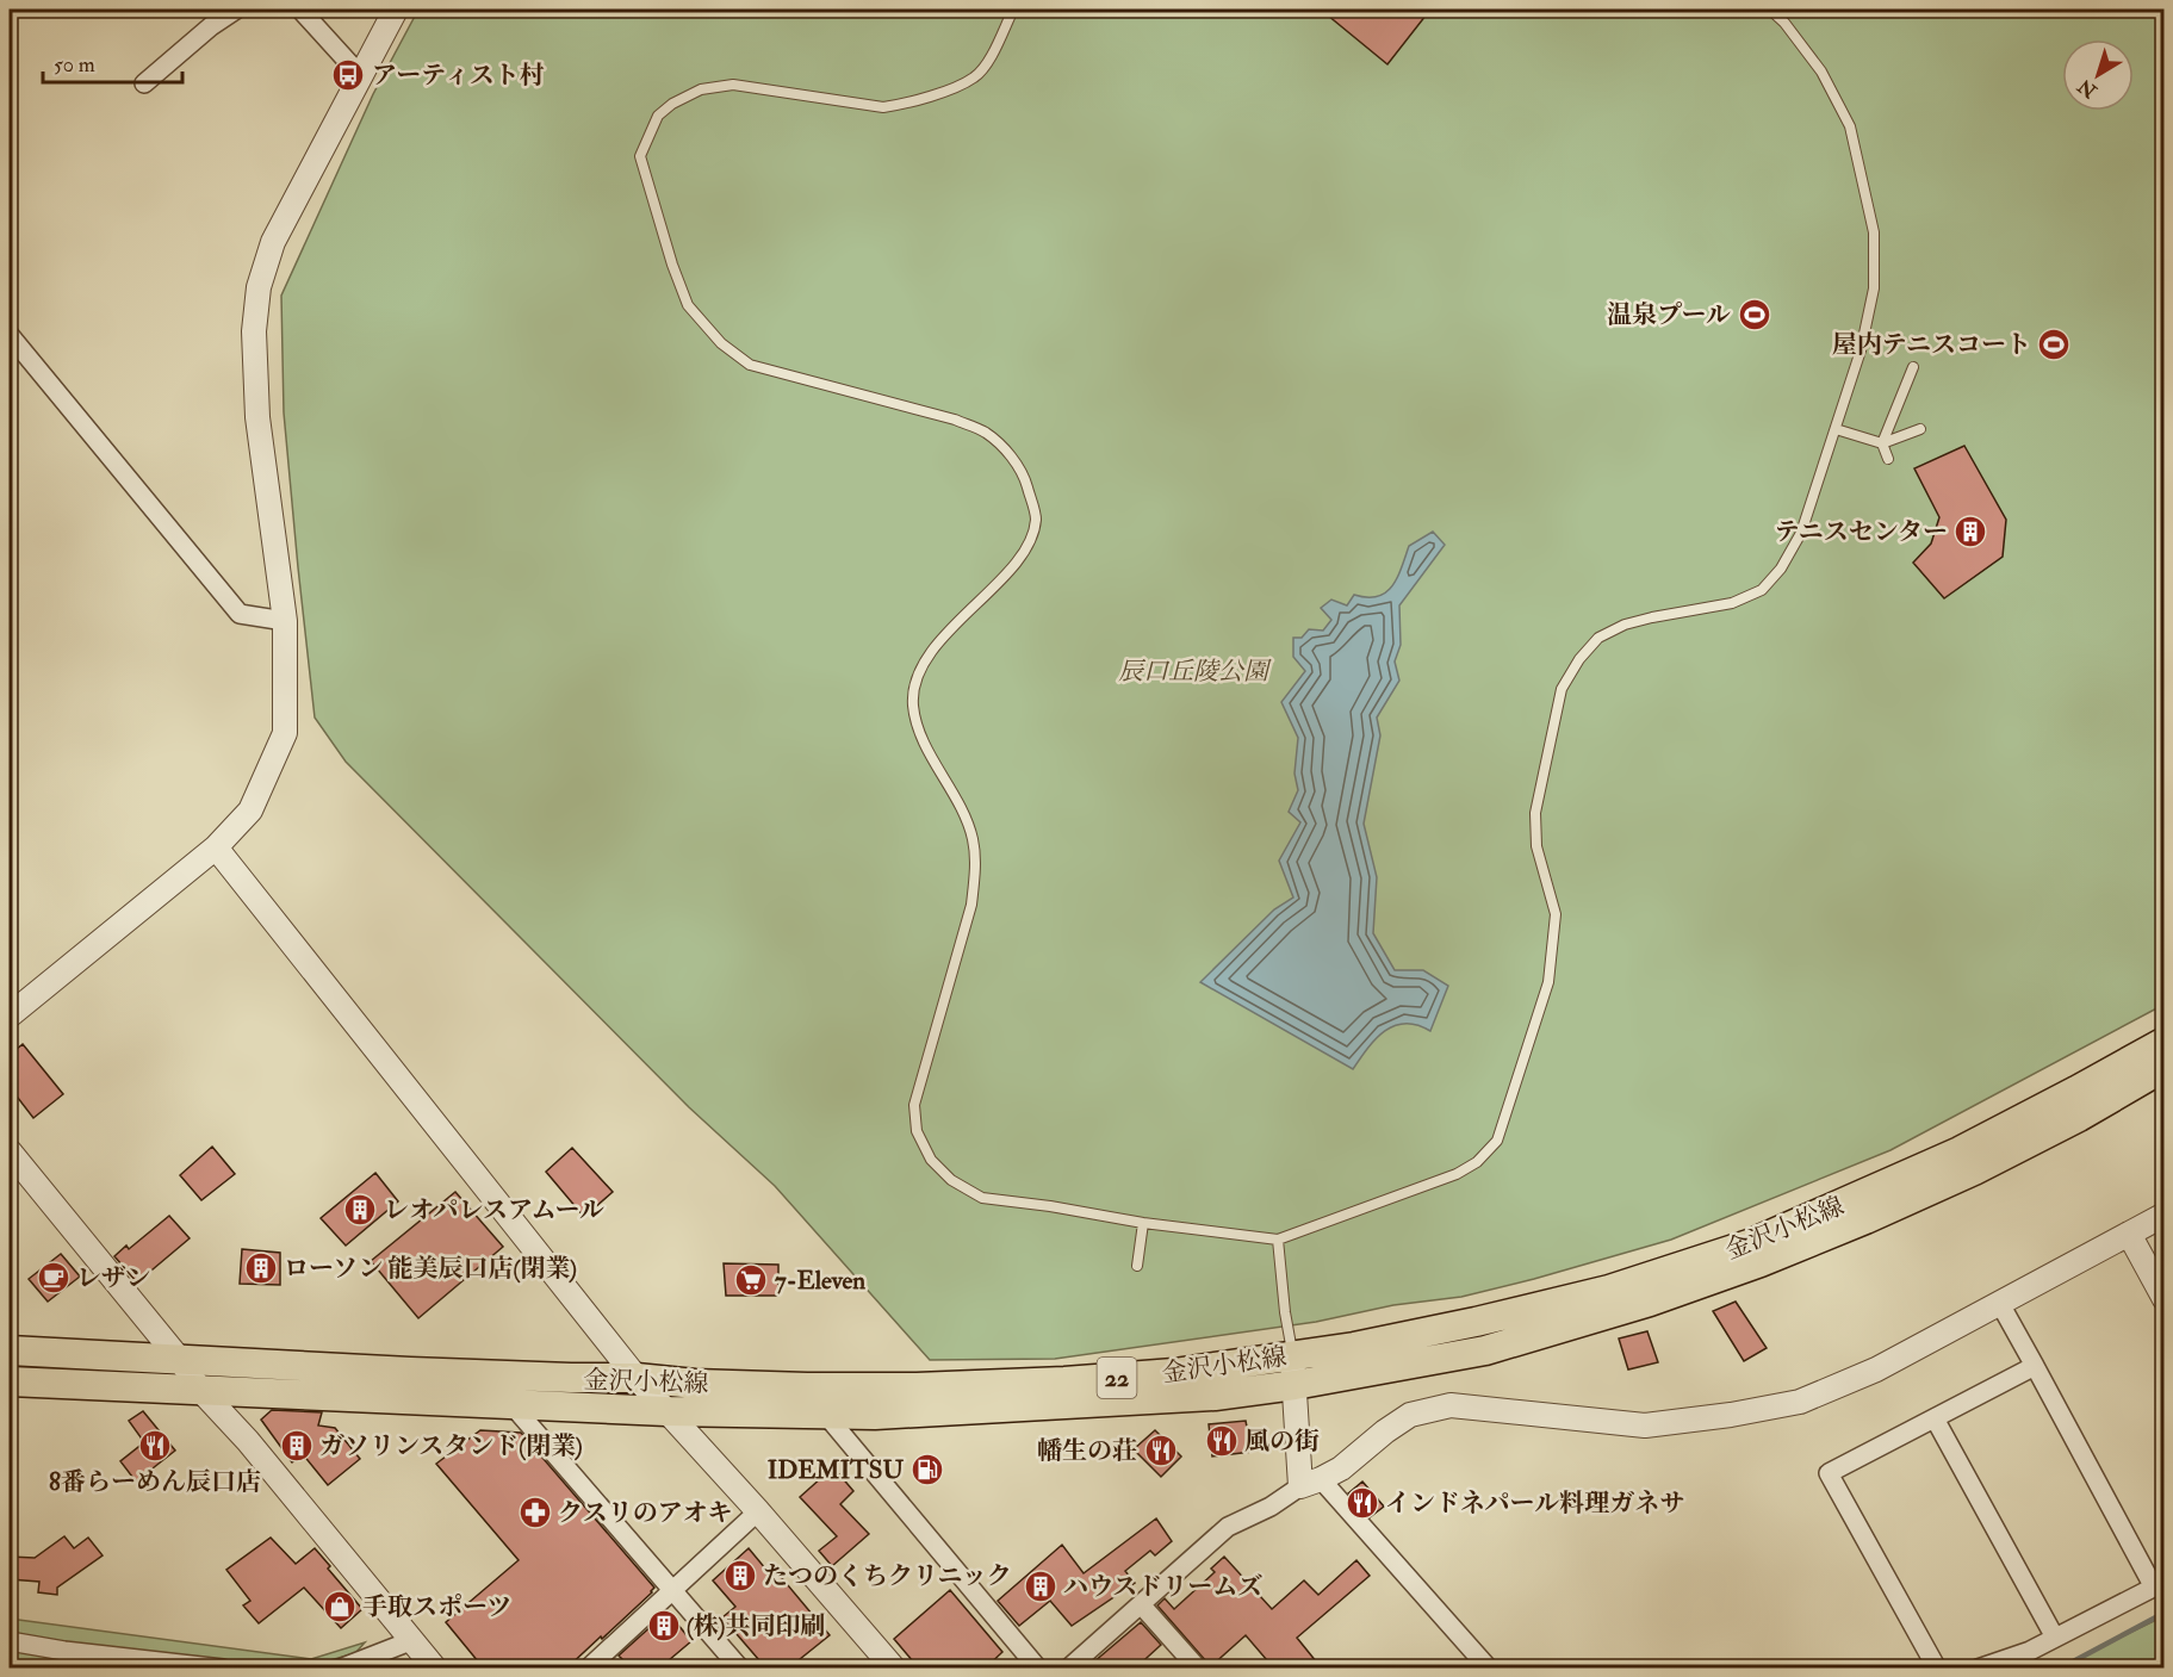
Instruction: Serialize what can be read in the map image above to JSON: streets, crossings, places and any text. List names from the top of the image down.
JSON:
{
  "streets": {
    "main road": ["金沢小松線", "22"]
  },
  "parks": ["辰口丘陵公園"],
  "places": {
    "bus stop": ["アーティスト村"],
    "sports": ["温泉プール", "屋内テニスコート"],
    "building": [
      "テニスセンター",
      "レオパレスアムール",
      "ローソン 能美辰口店(閉業)",
      "ガソリンスタンド(閉業)",
      "たつのくちクリニック",
      "ハウスドリームズ",
      "(株)共同印刷"
    ],
    "cafe": ["レザン"],
    "supermarket": ["7-Eleven"],
    "restaurant": [
      "風の街",
      "8番らーめん辰口店",
      "幡生の荘",
      "インドネパール料理ガネサ"
    ],
    "fuel station": ["IDEMITSU"],
    "pharmacy": ["クスリのアオキ"],
    "shop": ["手取スポーツ"]
  },
  "scale_bar": "50 m",
  "north": "bottom left"
}
